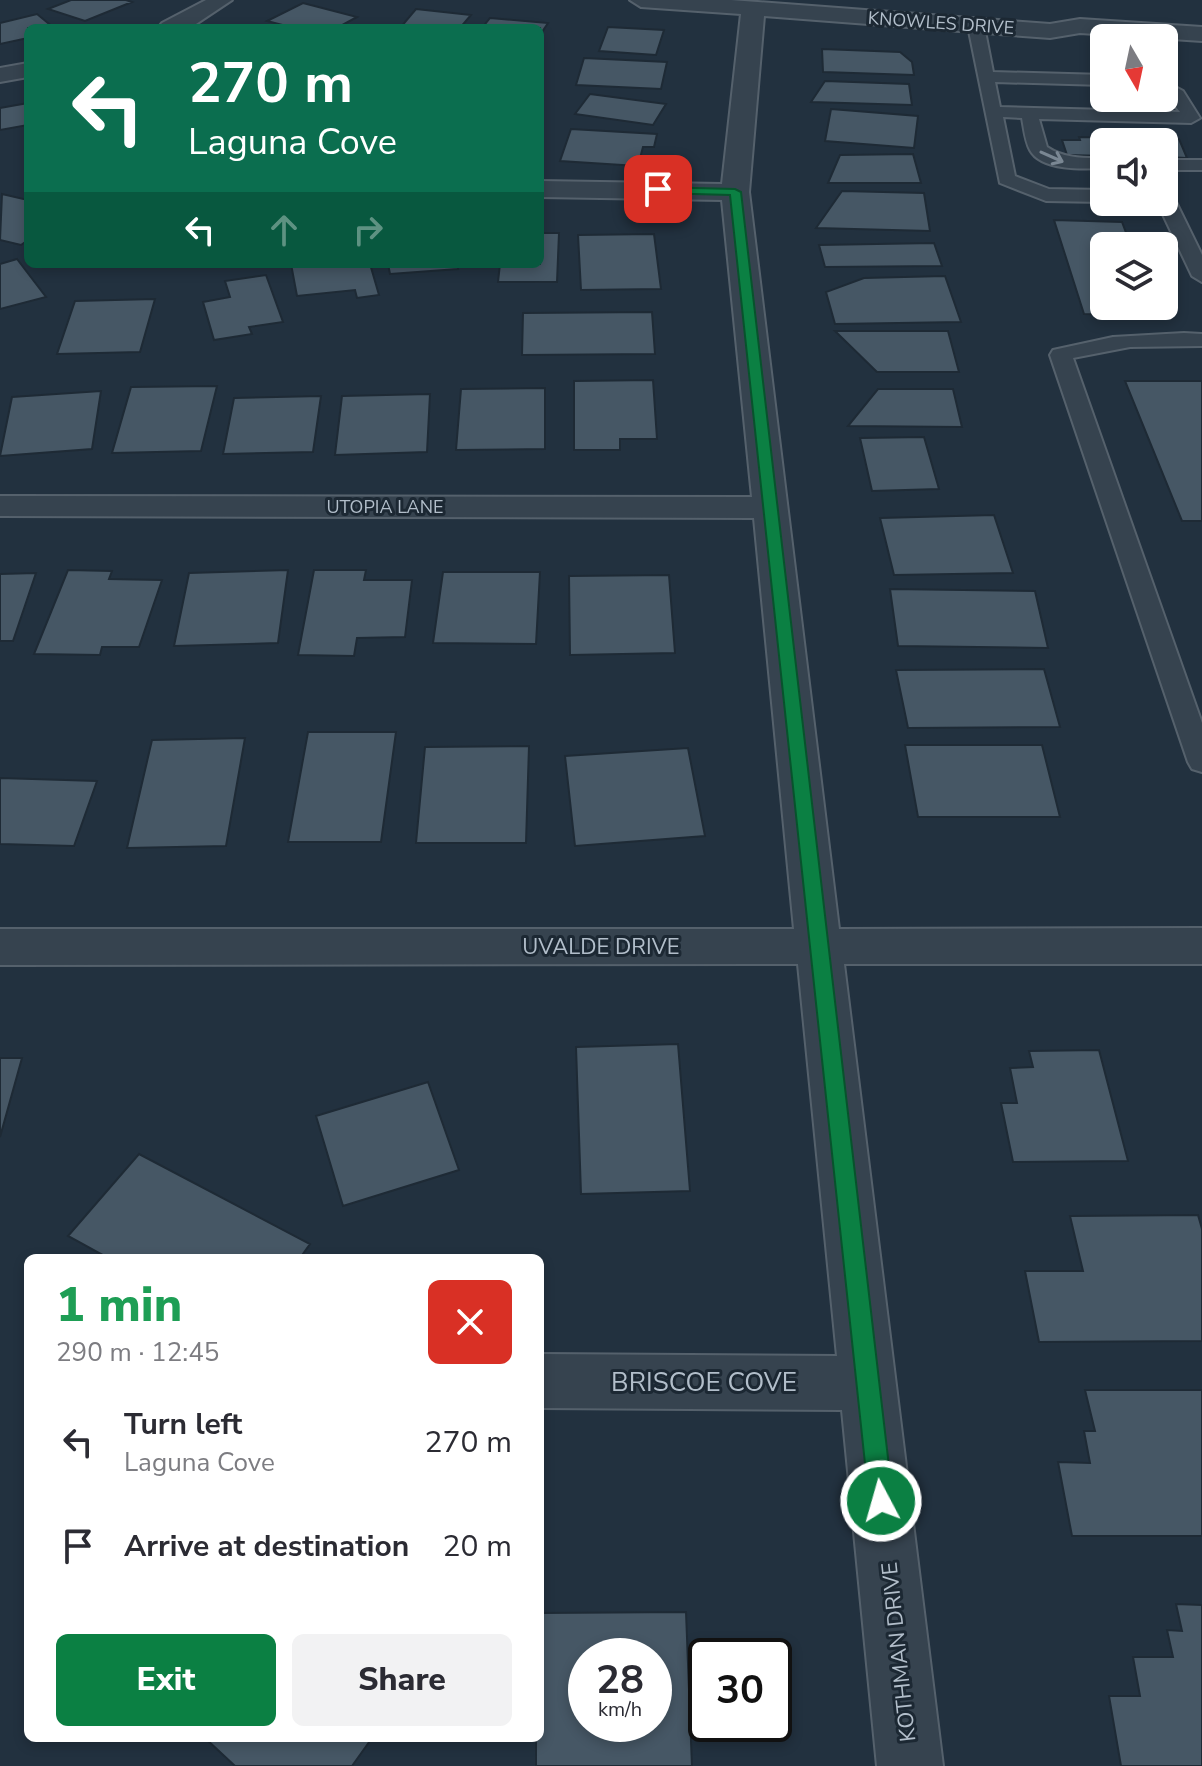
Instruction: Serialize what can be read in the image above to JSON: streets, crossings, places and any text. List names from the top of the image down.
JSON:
{
  "streets": {
    "street": [
      "KNOWLES DRIVE",
      "UTOPIA LANE",
      "UVALDE DRIVE",
      "BRISCOE COVE",
      "KOTHMAN DRIVE"
    ]
  },
  "crossings": [
    ["KNOWLES DRIVE", "KOTHMAN DRIVE"],
    ["UTOPIA LANE", "KOTHMAN DRIVE"],
    ["UVALDE DRIVE", "KOTHMAN DRIVE"],
    ["BRISCOE COVE", "KOTHMAN DRIVE"]
  ],
  "north": "bottom",
  "page": {
    "turn": ["270 m", "Laguna Cove"],
    "heading": ["1 min", "290 m · 12:45"],
    "list": [
      {
        "name": "Turn left",
        "note": "Laguna Cove",
        "value": "270 m"
      },
      {
        "name": "Arrive at destination",
        "value": "20 m"
      }
    ],
    "buttons": ["Exit", "Share"],
    "speed": "28 km/h",
    "limit": "30"
  }
}
